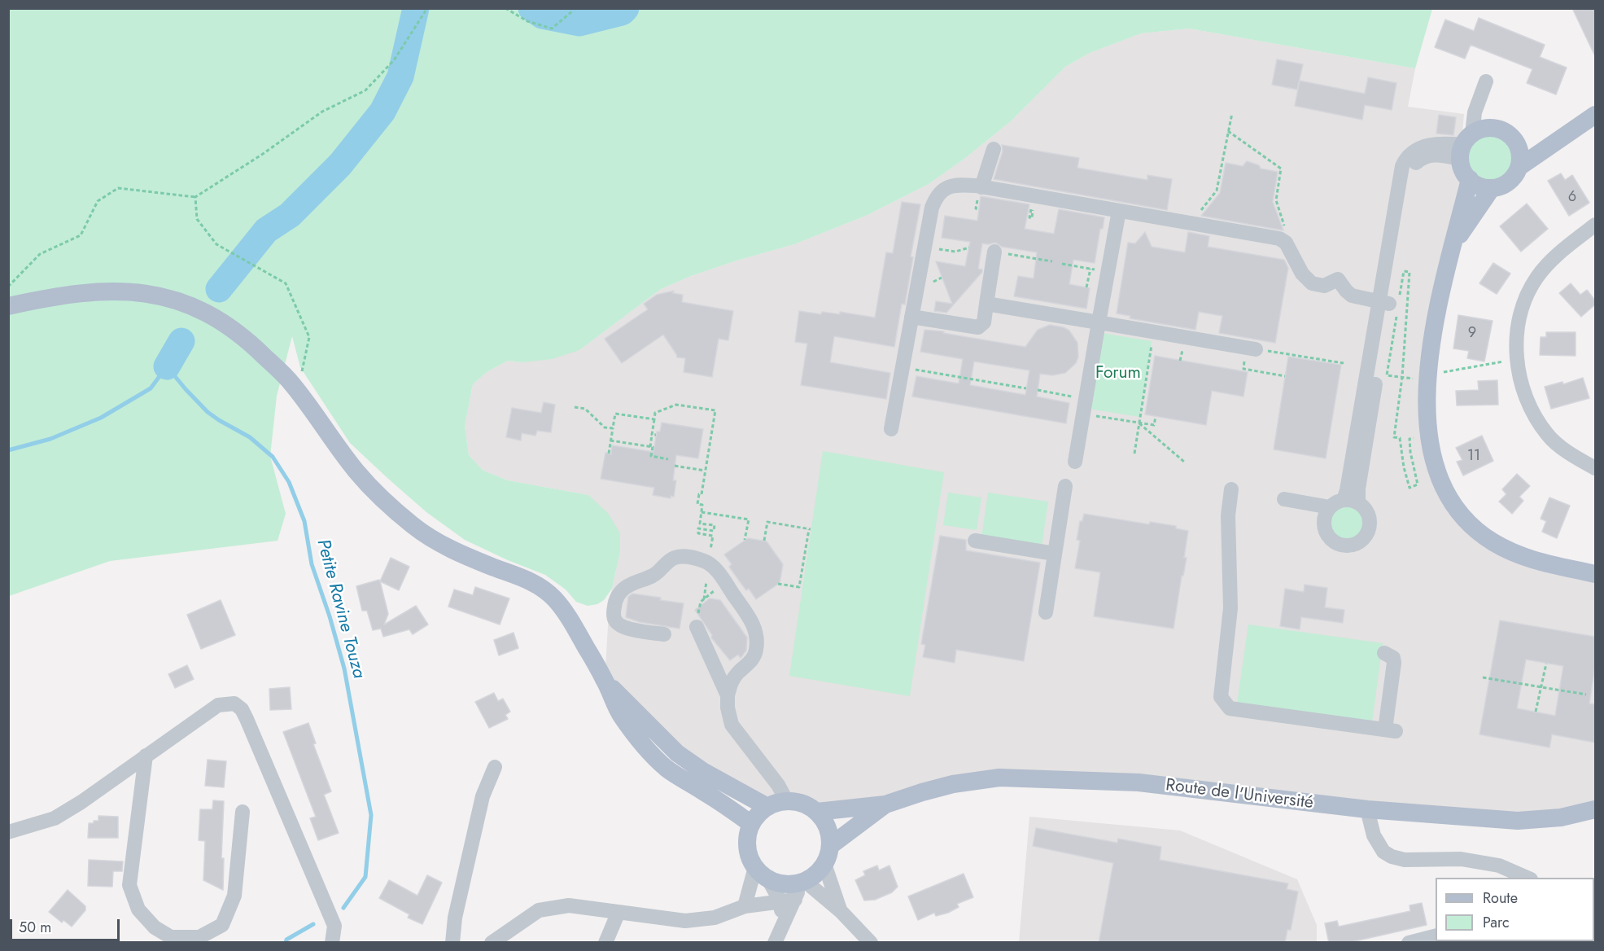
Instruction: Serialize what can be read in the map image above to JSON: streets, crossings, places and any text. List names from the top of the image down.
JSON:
{
  "streets": {
    "main road": ["Route de l'Université"]
  },
  "water": ["Petite Ravine Touza"],
  "parks": ["Forum"],
  "house_numbers": ["6", "9", "11"],
  "legend": ["Route", "Parc"],
  "scale_bar": "50 m"
}
